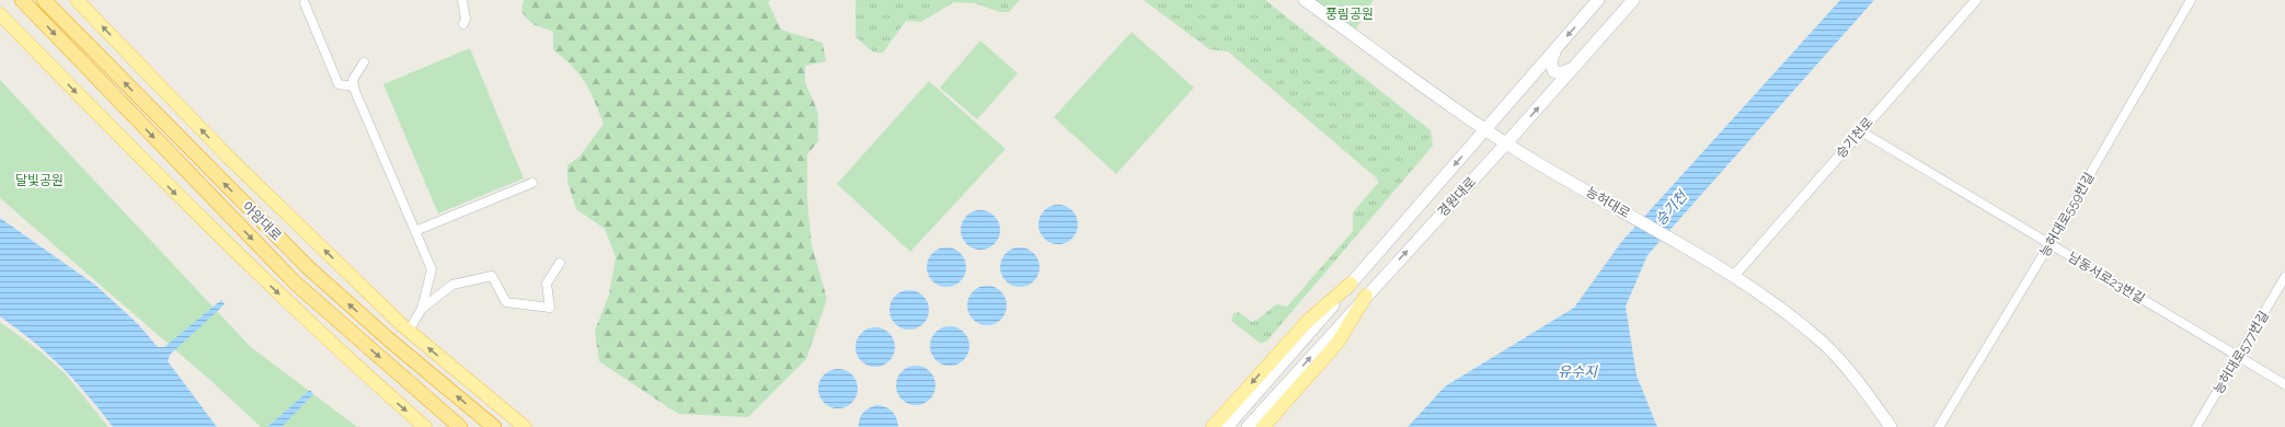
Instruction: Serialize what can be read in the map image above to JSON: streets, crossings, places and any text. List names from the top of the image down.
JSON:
{
  "streets": {
    "highway": ["아암대로"],
    "main road": ["경원대로", "능허대로"],
    "street": [
      "승기천로",
      "능허대로559번길",
      "남동서로23번길",
      "능허대로577번길"
    ]
  },
  "crossings": [
    ["승기천로", "능허대로"],
    ["승기천로", "남동서로23번길"],
    ["경원대로", "능허대로"],
    ["능허대로559번길", "남동서로23번길"],
    ["남동서로23번길", "능허대로577번길"]
  ],
  "water": ["승기천", "유수지"],
  "parks": ["풍림공원", "달빛공원"]
}
